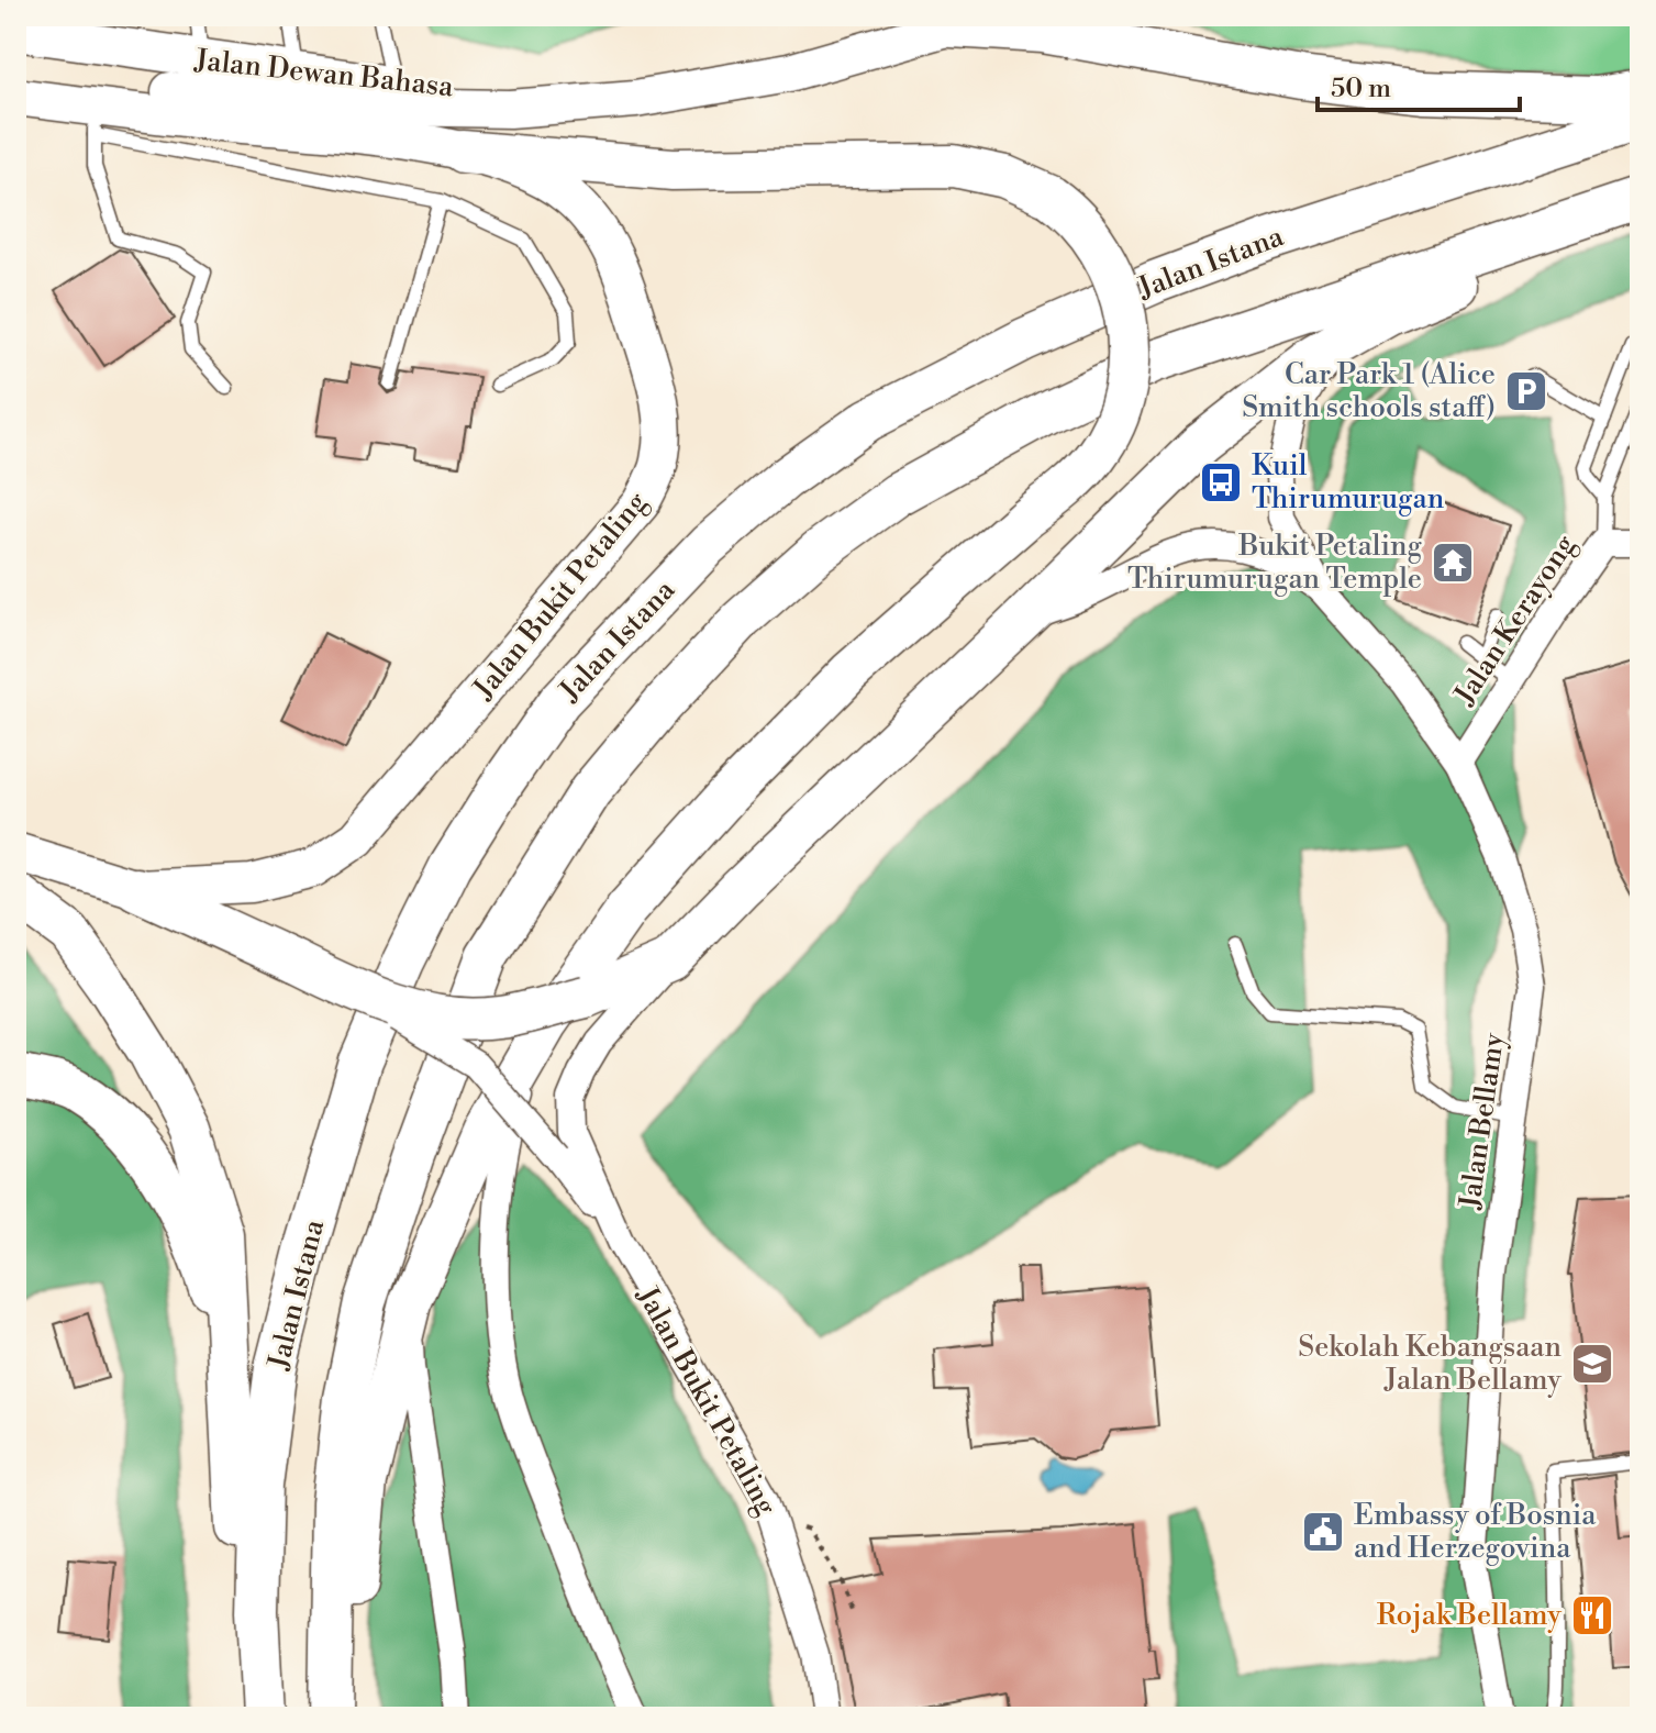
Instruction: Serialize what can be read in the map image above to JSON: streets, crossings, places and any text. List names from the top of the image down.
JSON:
{
  "streets": {
    "main road": ["Jalan Dewan Bahasa", "Jalan Istana", "Jalan Bukit Petaling"],
    "street": ["Jalan Kerayong", "Jalan Bellamy"]
  },
  "crossings": [
    ["Jalan Kerayong", "Jalan Bellamy"]
  ],
  "places": {
    "parking": ["Car Park 1 (Alice Smith schools staff)"],
    "bus stop": ["Kuil Thirumurugan"],
    "temple": ["Bukit Petaling Thirumurugan Temple"],
    "school or university": ["Sekolah Kebangsaan Jalan Bellamy"],
    "public building": ["Embassy of Bosnia and Herzegovina"],
    "restaurant": ["Rojak Bellamy"]
  },
  "scale_bar": "50 m"
}
